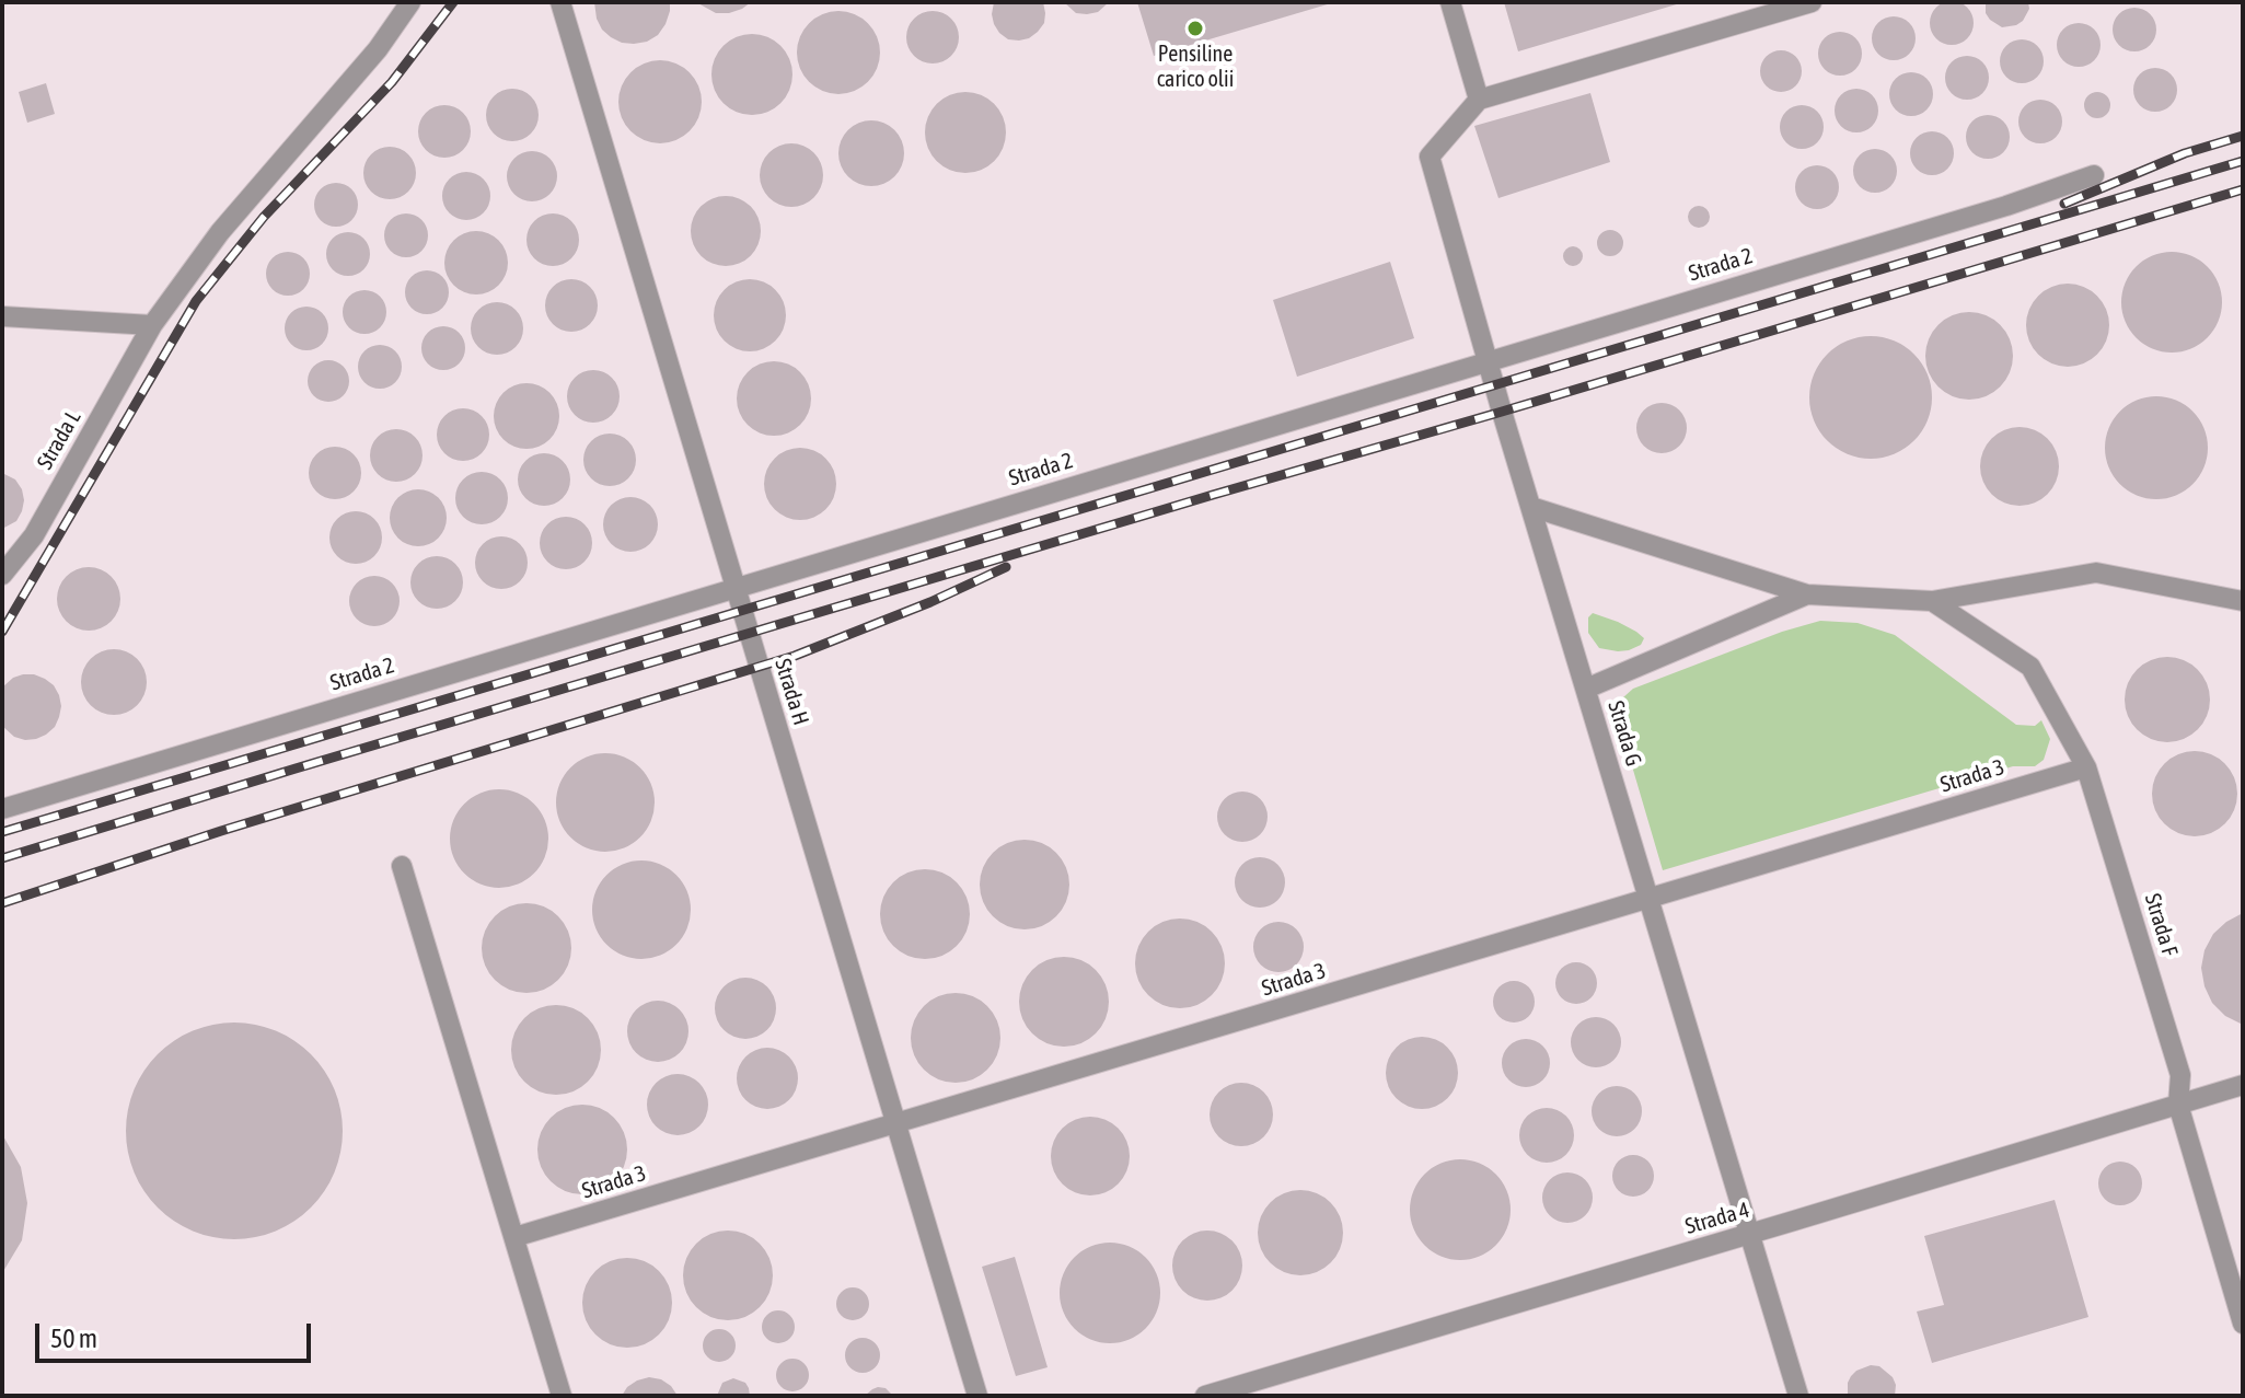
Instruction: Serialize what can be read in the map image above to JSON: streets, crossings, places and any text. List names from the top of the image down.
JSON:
{
  "streets": {
    "lane": [
      "Strada 2",
      "Strada L",
      "Strada H",
      "Strada G",
      "Strada 3",
      "Strada F",
      "Strada 4"
    ]
  },
  "crossings": [
    ["Strada 2", "Strada H"],
    ["Strada 2", "Strada G"],
    ["Strada H", "Strada 3"],
    ["Strada G", "Strada 3"],
    ["Strada G", "Strada 4"],
    ["Strada 3", "Strada F"],
    ["Strada F", "Strada 4"]
  ],
  "places": ["Pensiline carico olii"],
  "scale_bar": "50 m"
}
